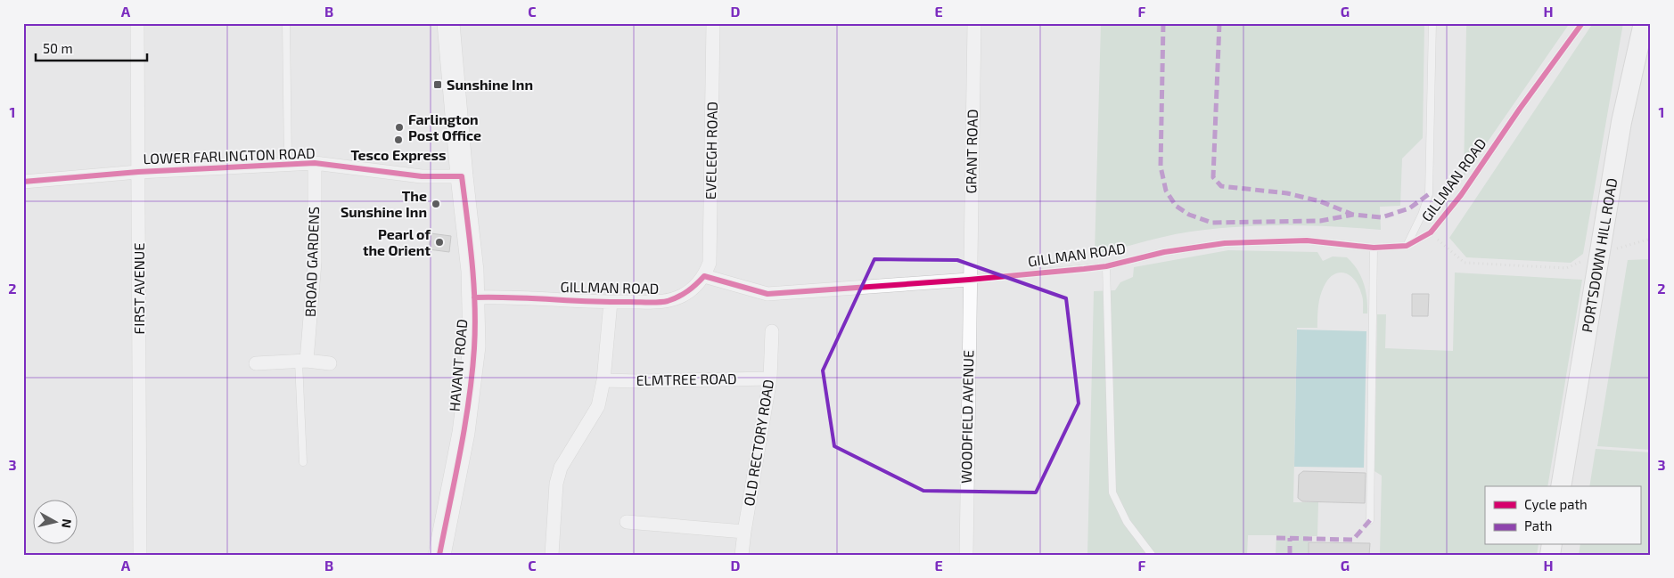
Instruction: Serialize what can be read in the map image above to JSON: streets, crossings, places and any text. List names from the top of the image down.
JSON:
{
  "streets": {
    "main road": ["PORTSDOWN HILL ROAD", "HAVANT ROAD"],
    "street": [
      "EVELEGH ROAD",
      "GRANT ROAD",
      "LOWER FARLINGTON ROAD",
      "GILLMAN ROAD",
      "BROAD GARDENS",
      "FIRST AVENUE",
      "ELMTREE ROAD",
      "WOODFIELD AVENUE",
      "OLD RECTORY ROAD"
    ]
  },
  "crossings": [
    ["EVELEGH ROAD", "GILLMAN ROAD"],
    ["GRANT ROAD", "GILLMAN ROAD"],
    ["GRANT ROAD", "WOODFIELD AVENUE"],
    ["LOWER FARLINGTON ROAD", "BROAD GARDENS"],
    ["LOWER FARLINGTON ROAD", "FIRST AVENUE"],
    ["LOWER FARLINGTON ROAD", "HAVANT ROAD"],
    ["GILLMAN ROAD", "HAVANT ROAD"],
    ["GILLMAN ROAD", "WOODFIELD AVENUE"],
    ["ELMTREE ROAD", "OLD RECTORY ROAD"]
  ],
  "places": {
    "transit": ["Sunshine Inn"],
    "other": [
      "Farlington Post Office",
      "Tesco Express",
      "The Sunshine Inn",
      "Pearl of the Orient"
    ]
  },
  "legend": ["Cycle path", "Path"],
  "scale_bar": "50 m",
  "north": "right",
  "grid": {
    "columns": [
      "A",
      "B",
      "C",
      "D",
      "E",
      "F",
      "G",
      "H"
    ],
    "rows": ["1", "2", "3"]
  }
}
